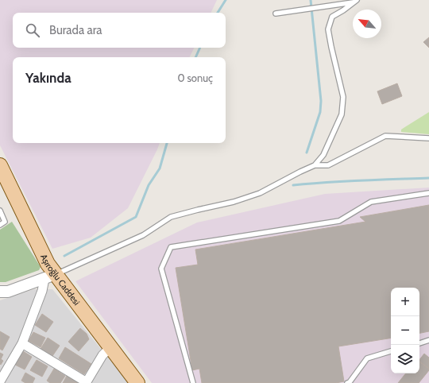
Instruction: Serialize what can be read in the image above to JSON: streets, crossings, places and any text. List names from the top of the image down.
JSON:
{
  "streets": {
    "main road": ["Aşıroğlu Caddesi"]
  },
  "north": "top left",
  "page": {
    "search": "Burada ara",
    "heading": ["Yakında", "0 sonuç"],
    "map_buttons": ["+", "−"]
  }
}
